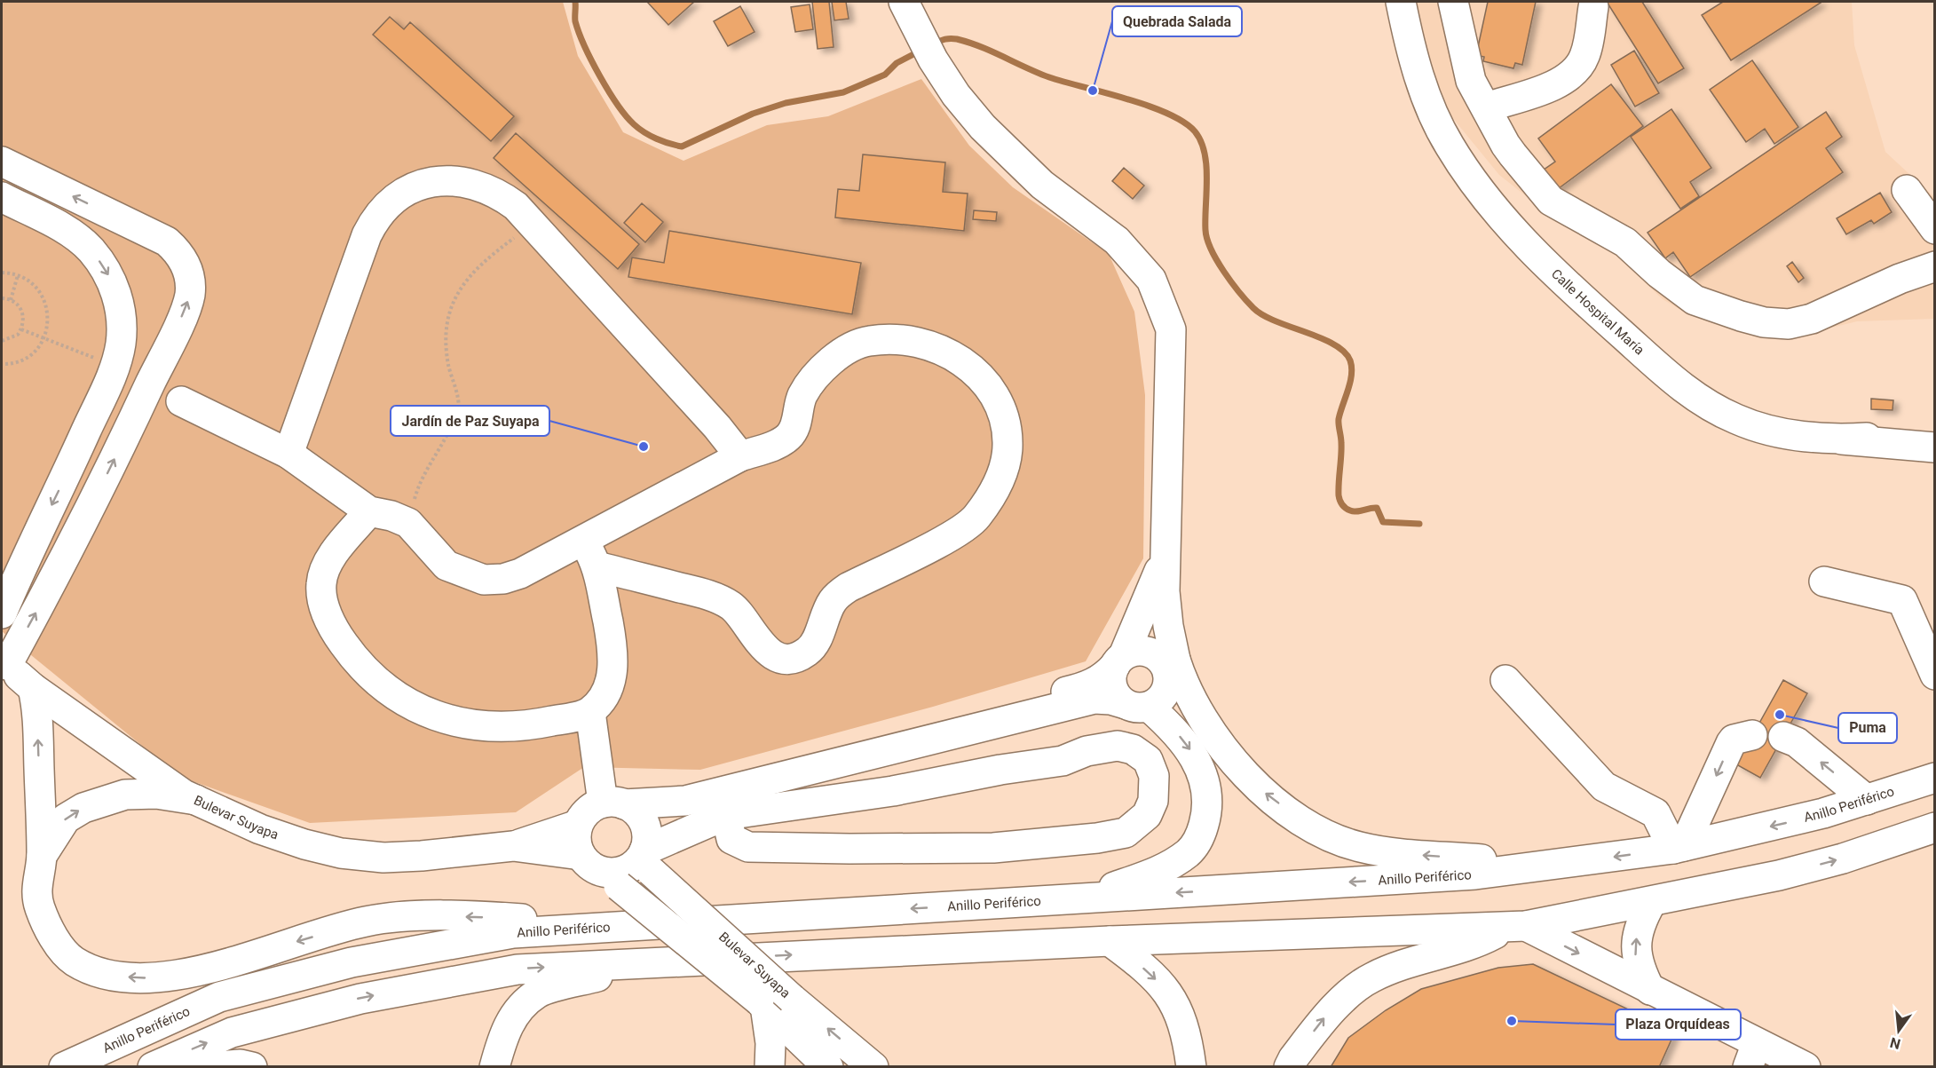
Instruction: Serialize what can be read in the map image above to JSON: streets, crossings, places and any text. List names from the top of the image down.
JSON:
{
  "streets": {
    "main road": ["Calle Hospital María", "Anillo Periférico", "Bulevar Suyapa"]
  },
  "places": [
    "Quebrada Salada",
    "Jardín de Paz Suyapa",
    "Puma",
    "Plaza Orquídeas"
  ],
  "north": "bottom"
}
